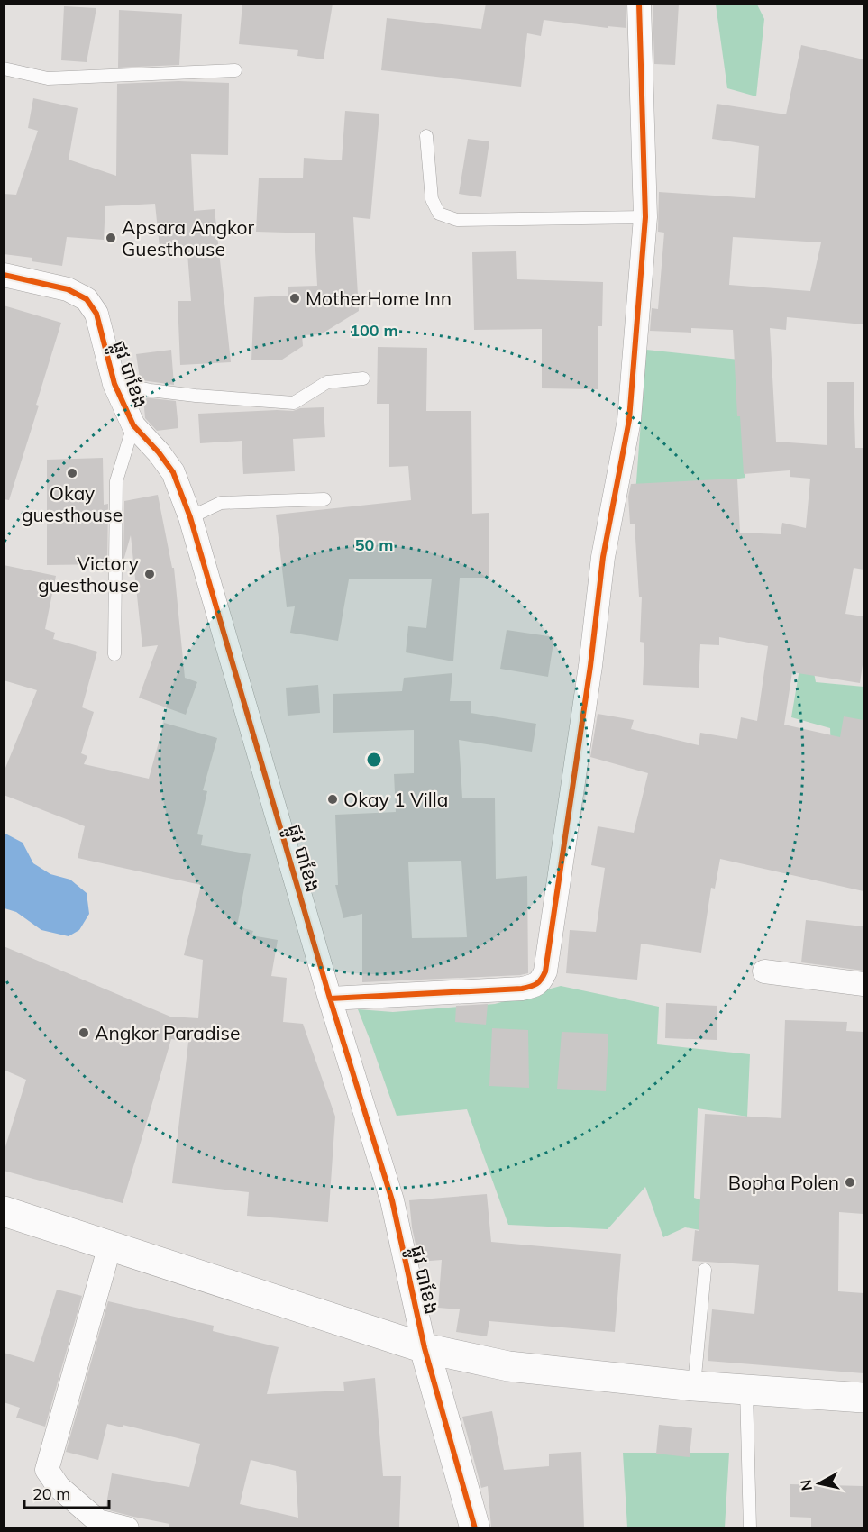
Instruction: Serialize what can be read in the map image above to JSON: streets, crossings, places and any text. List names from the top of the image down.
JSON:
{
  "streets": {
    "street": ["ផ្លូវ បាខែង"]
  },
  "places": [
    "Apsara Angkor Guesthouse",
    "MotherHome Inn",
    "Okay guesthouse",
    "Victory guesthouse",
    "Okay 1 Villa",
    "Angkor Paradise",
    "Bopha Polen"
  ],
  "scale_bar": "20 m",
  "north": "left",
  "rings": ["100 m", "50 m"]
}
